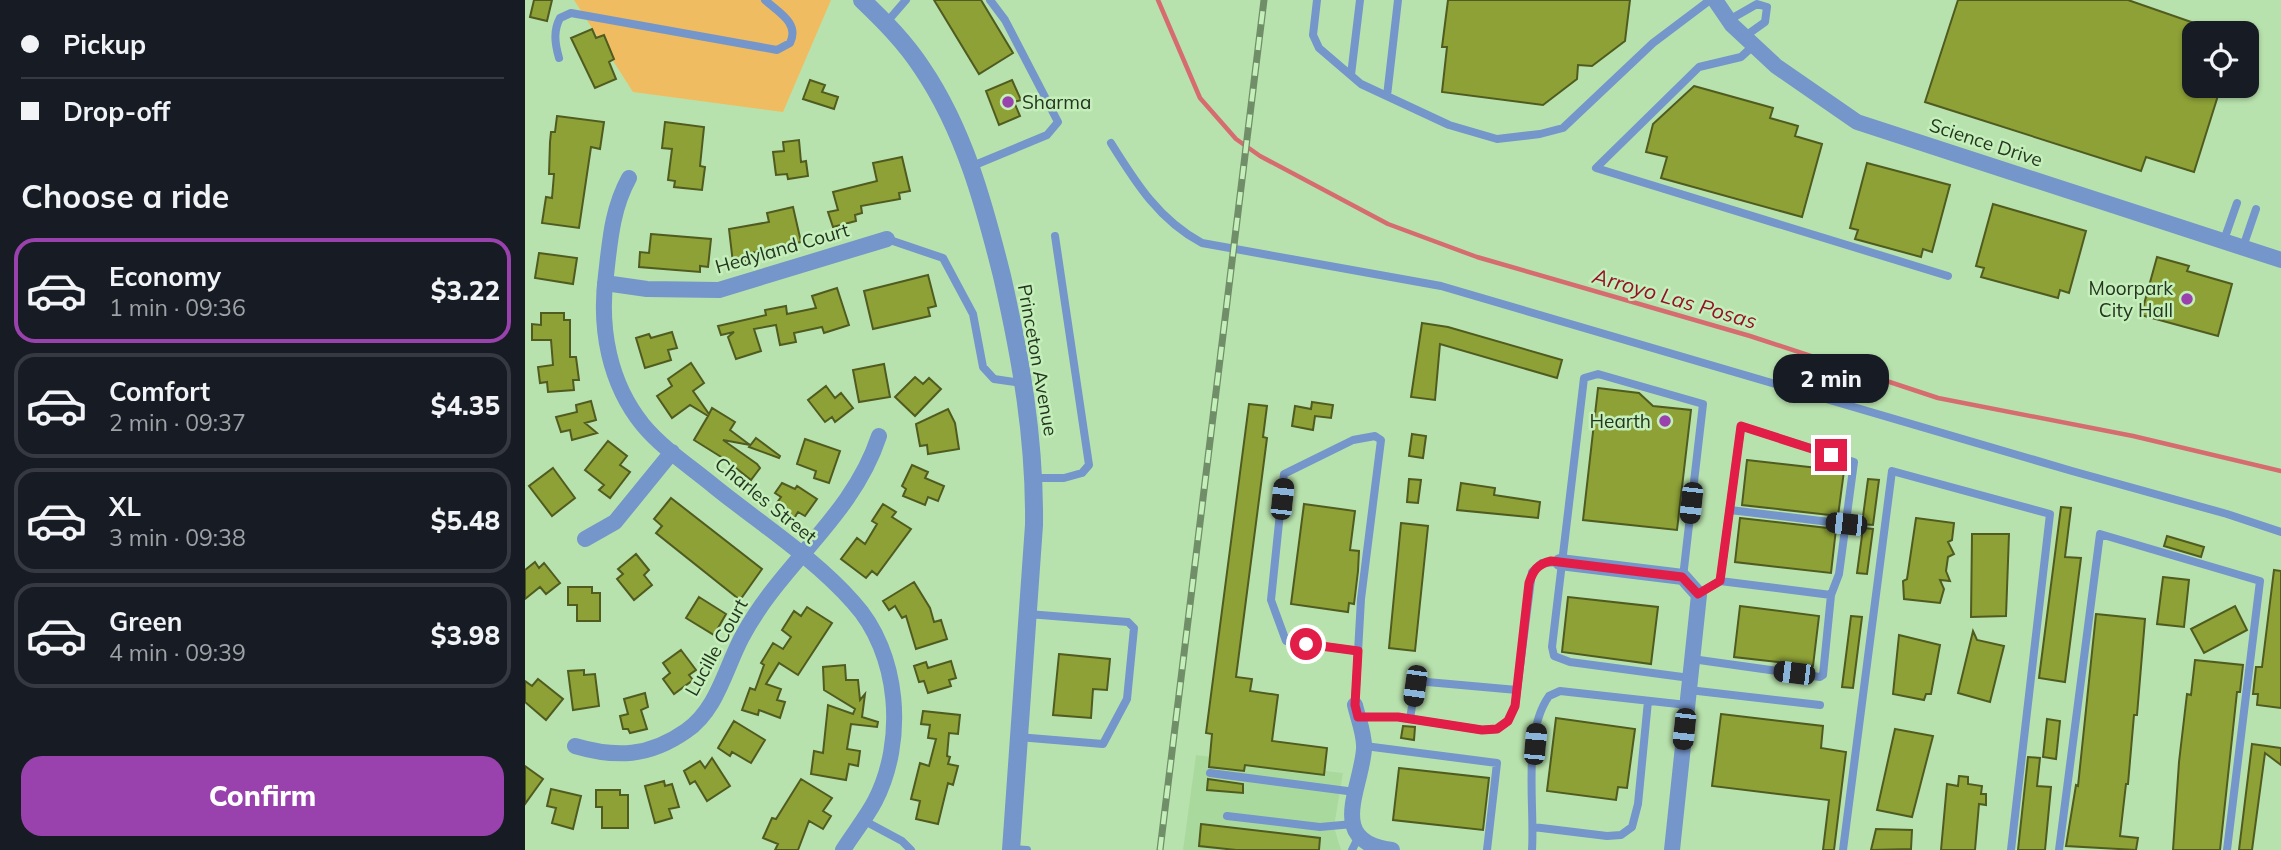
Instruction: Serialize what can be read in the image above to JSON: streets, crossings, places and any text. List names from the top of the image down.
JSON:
{
  "streets": {
    "street": [
      "Science Drive",
      "Hedyland Court",
      "Princeton Avenue",
      "Charles Street",
      "Lucille Court"
    ]
  },
  "crossings": [
    ["Hedyland Court", "Charles Street"],
    ["Charles Street", "Lucille Court"]
  ],
  "water": ["Arroyo Las Posas"],
  "places": ["Sharma", "Moorpark City Hall", "Hearth"],
  "page": {
    "banner": ["Pickup", "Drop-off"],
    "heading": "Choose a ride",
    "list": [
      {
        "name": "Economy",
        "note": "1 min · 09:36",
        "value": "$3.22"
      },
      {
        "name": "Comfort",
        "note": "2 min · 09:37",
        "value": "$4.35"
      },
      {
        "name": "XL",
        "note": "3 min · 09:38",
        "value": "$5.48"
      },
      {
        "name": "Green",
        "note": "4 min · 09:39",
        "value": "$3.98"
      }
    ],
    "bubble": "2 min",
    "buttons": "Confirm"
  }
}
